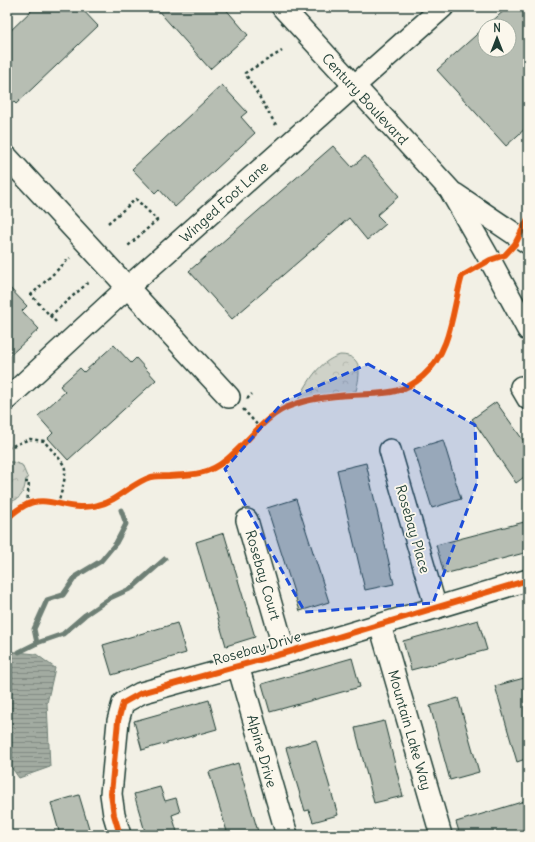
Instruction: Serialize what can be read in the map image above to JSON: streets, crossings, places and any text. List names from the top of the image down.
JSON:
{
  "streets": {
    "street": [
      "Century Boulevard",
      "Winged Foot Lane",
      "Rosebay Place",
      "Rosebay Court",
      "Rosebay Drive",
      "Mountain Lake Way",
      "Alpine Drive"
    ]
  },
  "crossings": [
    ["Century Boulevard", "Winged Foot Lane"],
    ["Rosebay Place", "Rosebay Drive"],
    ["Rosebay Court", "Rosebay Drive"],
    ["Rosebay Drive", "Mountain Lake Way"],
    ["Rosebay Drive", "Alpine Drive"]
  ],
  "north": "top"
}
